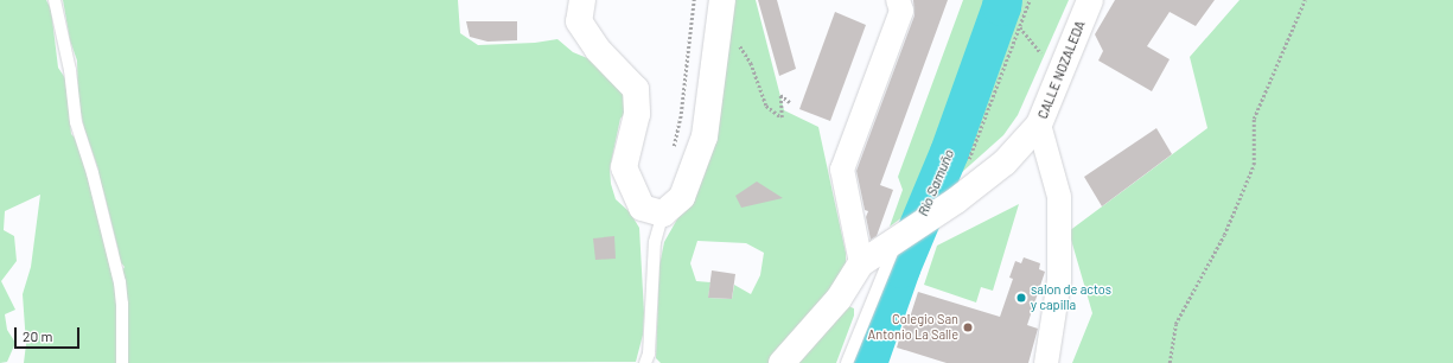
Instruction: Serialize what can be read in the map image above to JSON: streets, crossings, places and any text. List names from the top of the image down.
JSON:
{
  "streets": {
    "street": ["CALLE NOZALEDA"]
  },
  "water": ["Río Samuño"],
  "places": ["salon de actos y capilla", "Colegio San Antonio La Salle"],
  "scale_bar": "20 m"
}
